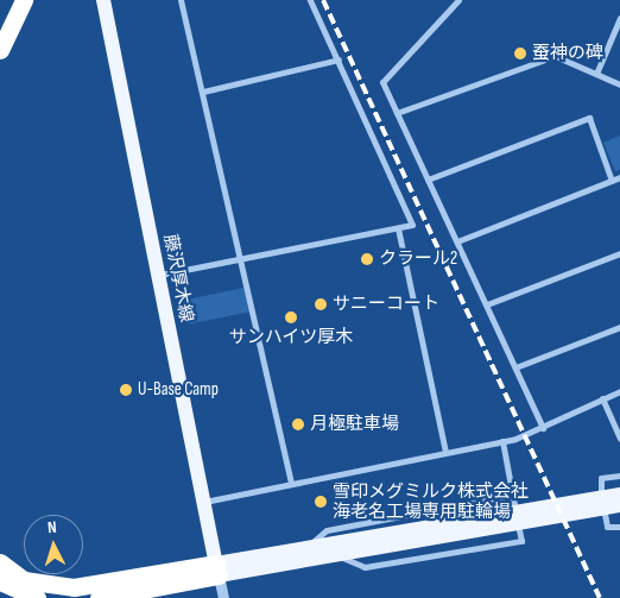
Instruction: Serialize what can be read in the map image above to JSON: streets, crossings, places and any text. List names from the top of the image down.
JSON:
{
  "streets": {
    "main road": ["藤沢厚木線"]
  },
  "places": [
    "蚕神の碑",
    "クラール2",
    "サニーコート",
    "サンハイツ厚木",
    "U-Base Camp",
    "月極駐車場",
    "雪印メグミルク株式会社 海老名工場専用駐輪場"
  ],
  "north": "top"
}
